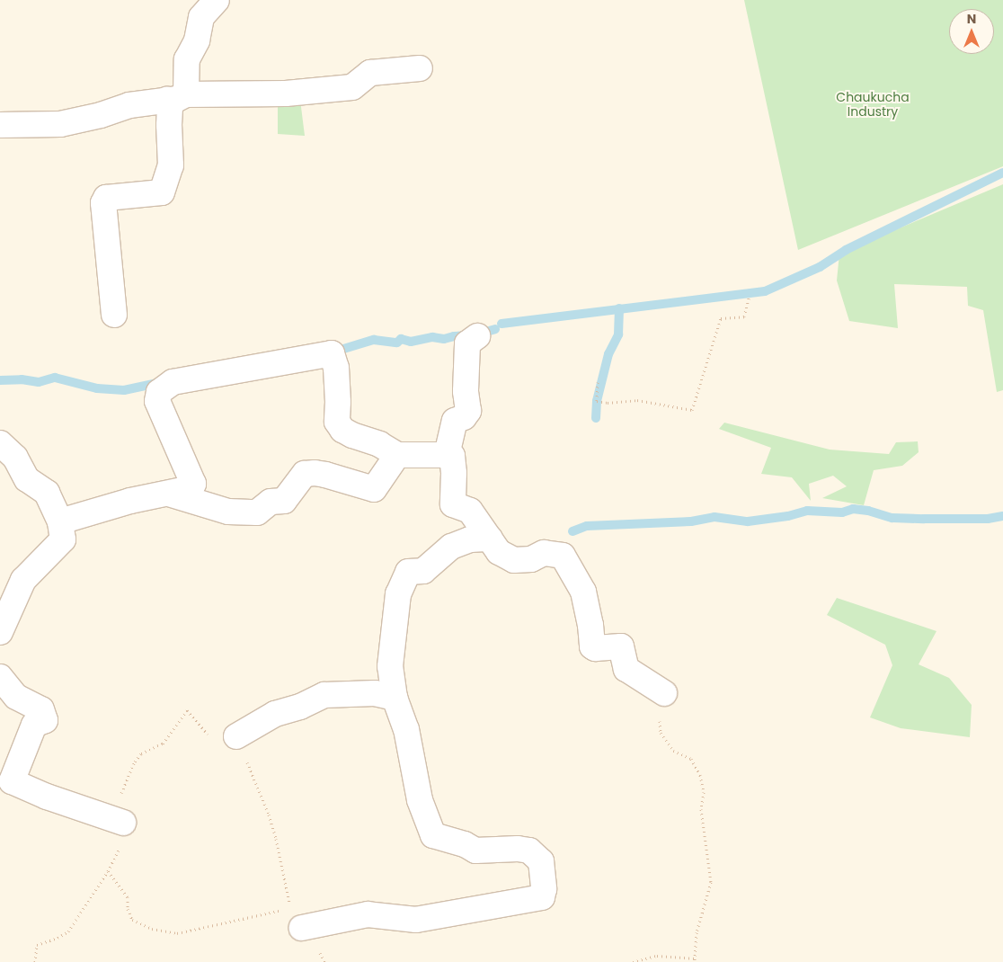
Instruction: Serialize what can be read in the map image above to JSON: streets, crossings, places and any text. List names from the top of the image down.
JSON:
{
  "parks": ["Chaukucha Industry"],
  "north": "top"
}
